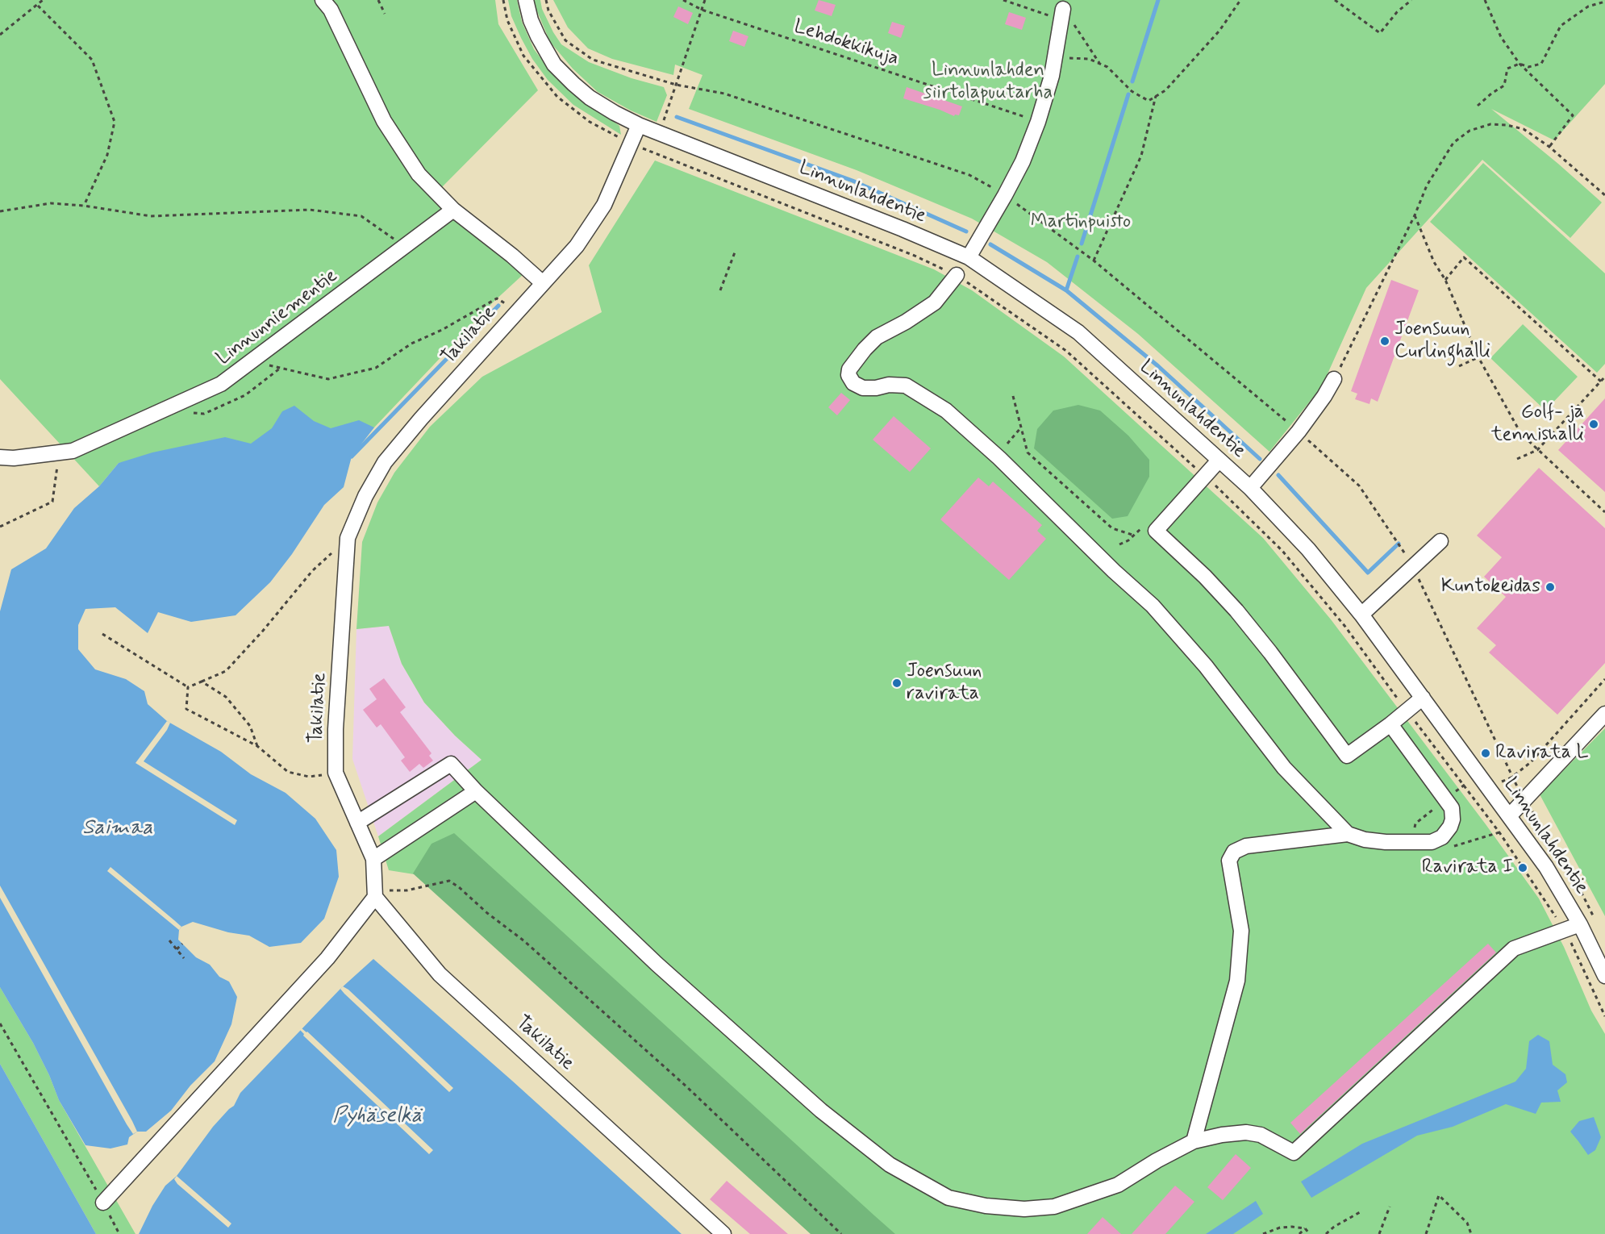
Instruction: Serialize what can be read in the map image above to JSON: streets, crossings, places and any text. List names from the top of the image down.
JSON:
{
  "streets": {
    "street": ["Linnunlahdentie", "Linnunniementie", "Takilatie"],
    "path": ["Lehdokkikuja"]
  },
  "crossings": [
    ["Linnunlahdentie", "Takilatie"]
  ],
  "water": ["Saimaa", "Pyhäselkä"],
  "parks": ["Linnunlahden siirtolapuutarha", "Martinpuisto"],
  "places": [
    "Joensuun Curlinghalli",
    "Golf- ja tennishalli",
    "Kuntokeidas",
    "Joensuun ravirata",
    "Ravirata L",
    "Ravirata I"
  ]
}
